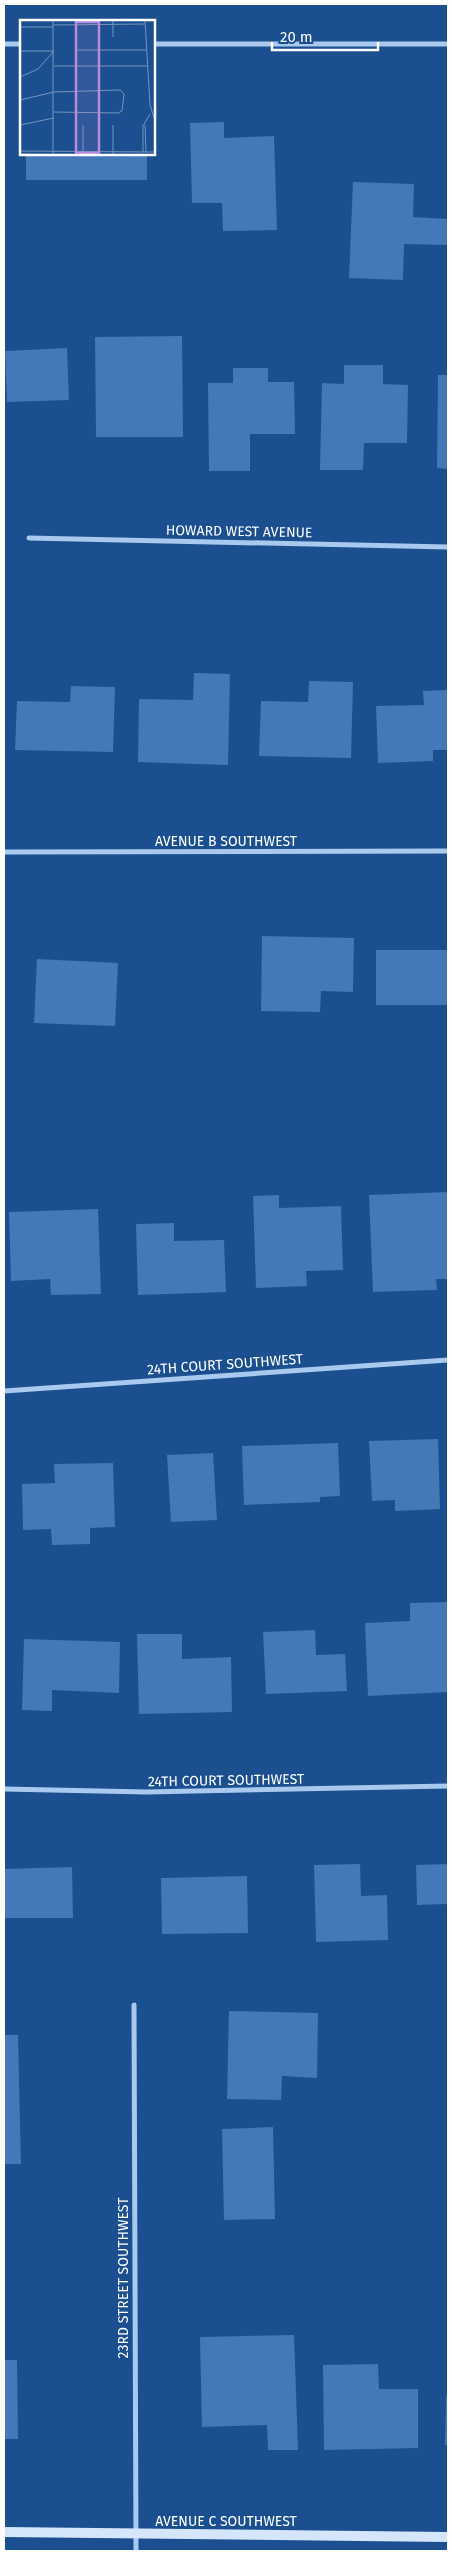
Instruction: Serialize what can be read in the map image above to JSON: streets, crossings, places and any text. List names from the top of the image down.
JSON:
{
  "streets": {
    "street": [
      "HOWARD WEST AVENUE",
      "AVENUE B SOUTHWEST",
      "24TH COURT SOUTHWEST",
      "23RD STREET SOUTHWEST",
      "AVENUE C SOUTHWEST"
    ]
  },
  "crossings": [
    ["23RD STREET SOUTHWEST", "AVENUE C SOUTHWEST"]
  ],
  "scale_bar": "20 m"
}
